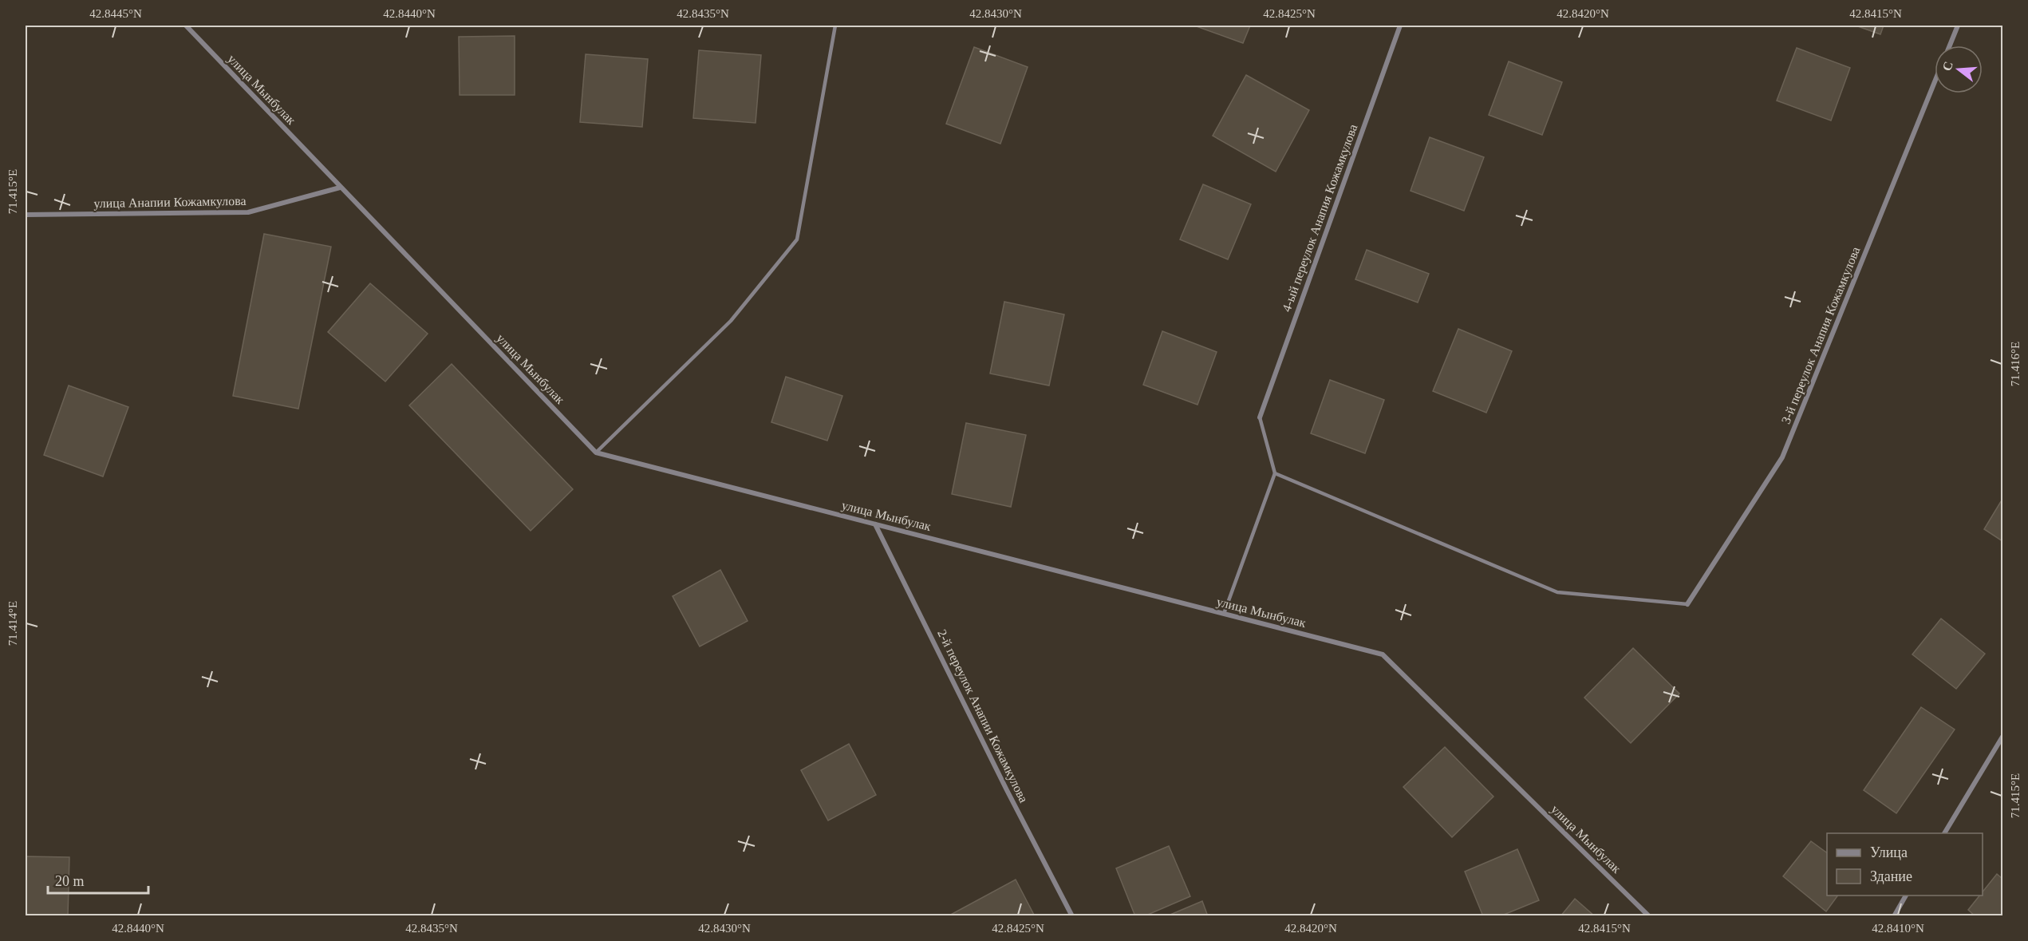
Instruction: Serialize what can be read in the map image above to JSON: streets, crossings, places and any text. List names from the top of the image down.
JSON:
{
  "streets": {
    "street": [
      "улица Мынбулак",
      "улица Анапии Кожамкулова",
      "4-ый переулок Анапия Кожамкулова",
      "3-й переулок Анапия Кожамкулова",
      "2-й переулок Анапии Кожамкулова"
    ]
  },
  "crossings": [
    ["улица Мынбулак", "улица Анапии Кожамкулова"],
    ["улица Мынбулак", "2-й переулок Анапии Кожамкулова"]
  ],
  "legend": ["Улица", "Здание"],
  "scale_bar": "20 m",
  "north": "left",
  "coordinates": [
    "42.8445°N",
    "42.8440°N",
    "42.8435°N",
    "42.8430°N",
    "42.8425°N",
    "42.8420°N",
    "42.8415°N",
    "71.415°E",
    "71.416°E",
    "71.414°E",
    "42.8410°N"
  ]
}
